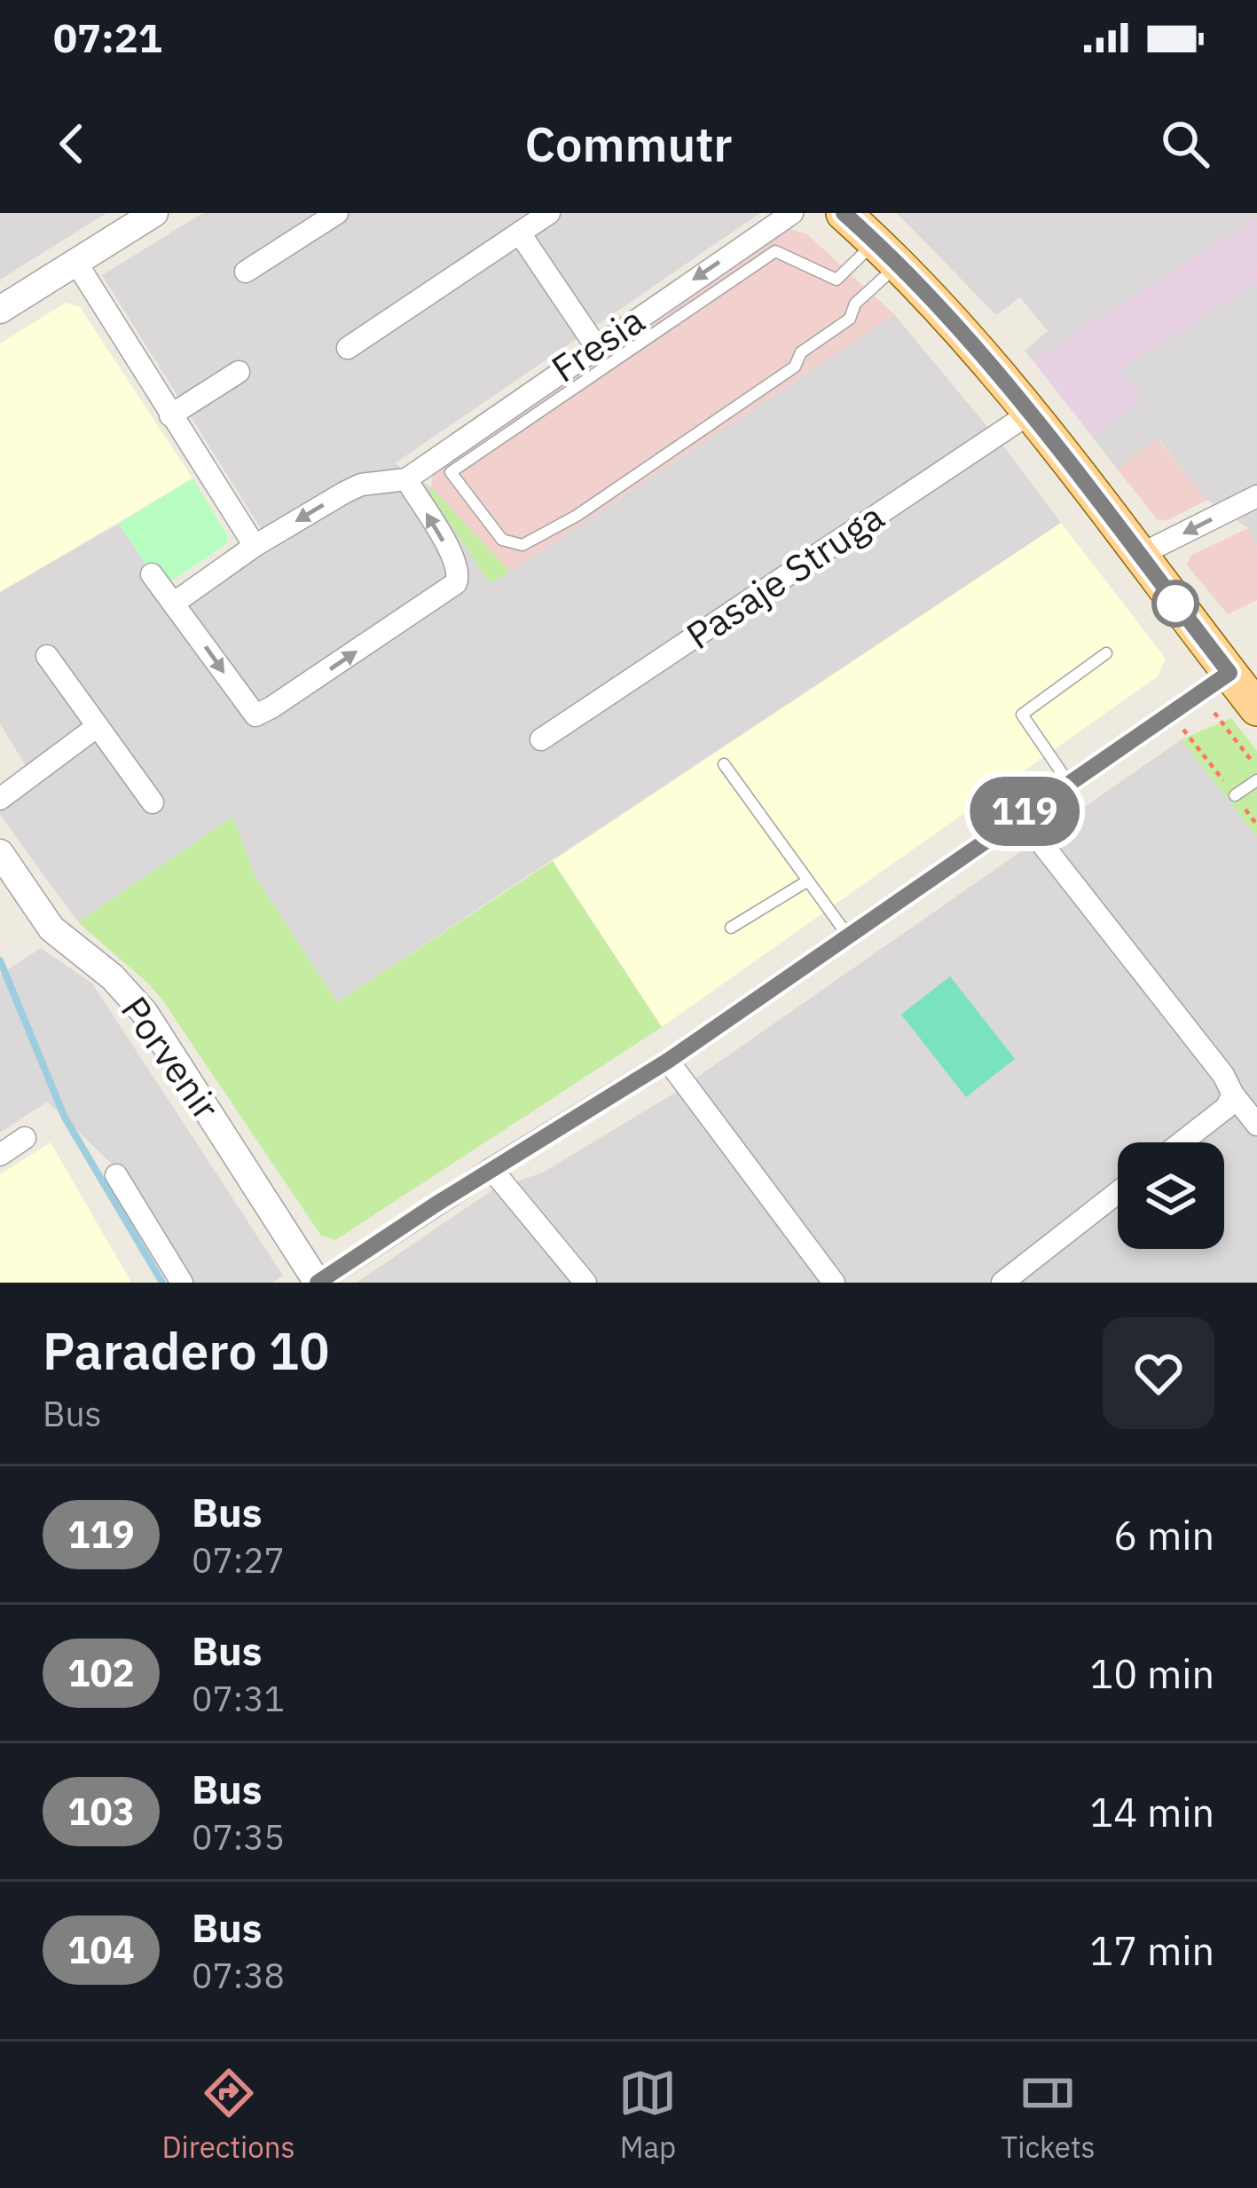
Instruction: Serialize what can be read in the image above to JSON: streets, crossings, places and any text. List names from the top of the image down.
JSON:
{
  "streets": {
    "street": ["Fresia", "Pasaje Struga", "Porvenir"]
  },
  "one_way": ["Fresia"],
  "lines": ["bus line 119"],
  "page": {
    "status": "07:21",
    "header": "Commutr",
    "on_map": "119",
    "heading": ["Paradero 10", "Bus"],
    "list": [
      {
        "mark": "119",
        "name": "Bus",
        "note": "07:27",
        "value": "6 min"
      },
      {
        "mark": "102",
        "name": "Bus",
        "note": "07:31",
        "value": "10 min"
      },
      {
        "mark": "103",
        "name": "Bus",
        "note": "07:35",
        "value": "14 min"
      },
      {
        "mark": "104",
        "name": "Bus",
        "note": "07:38",
        "value": "17 min"
      }
    ],
    "tabs": ["Directions", "Map", "Tickets"]
  }
}
